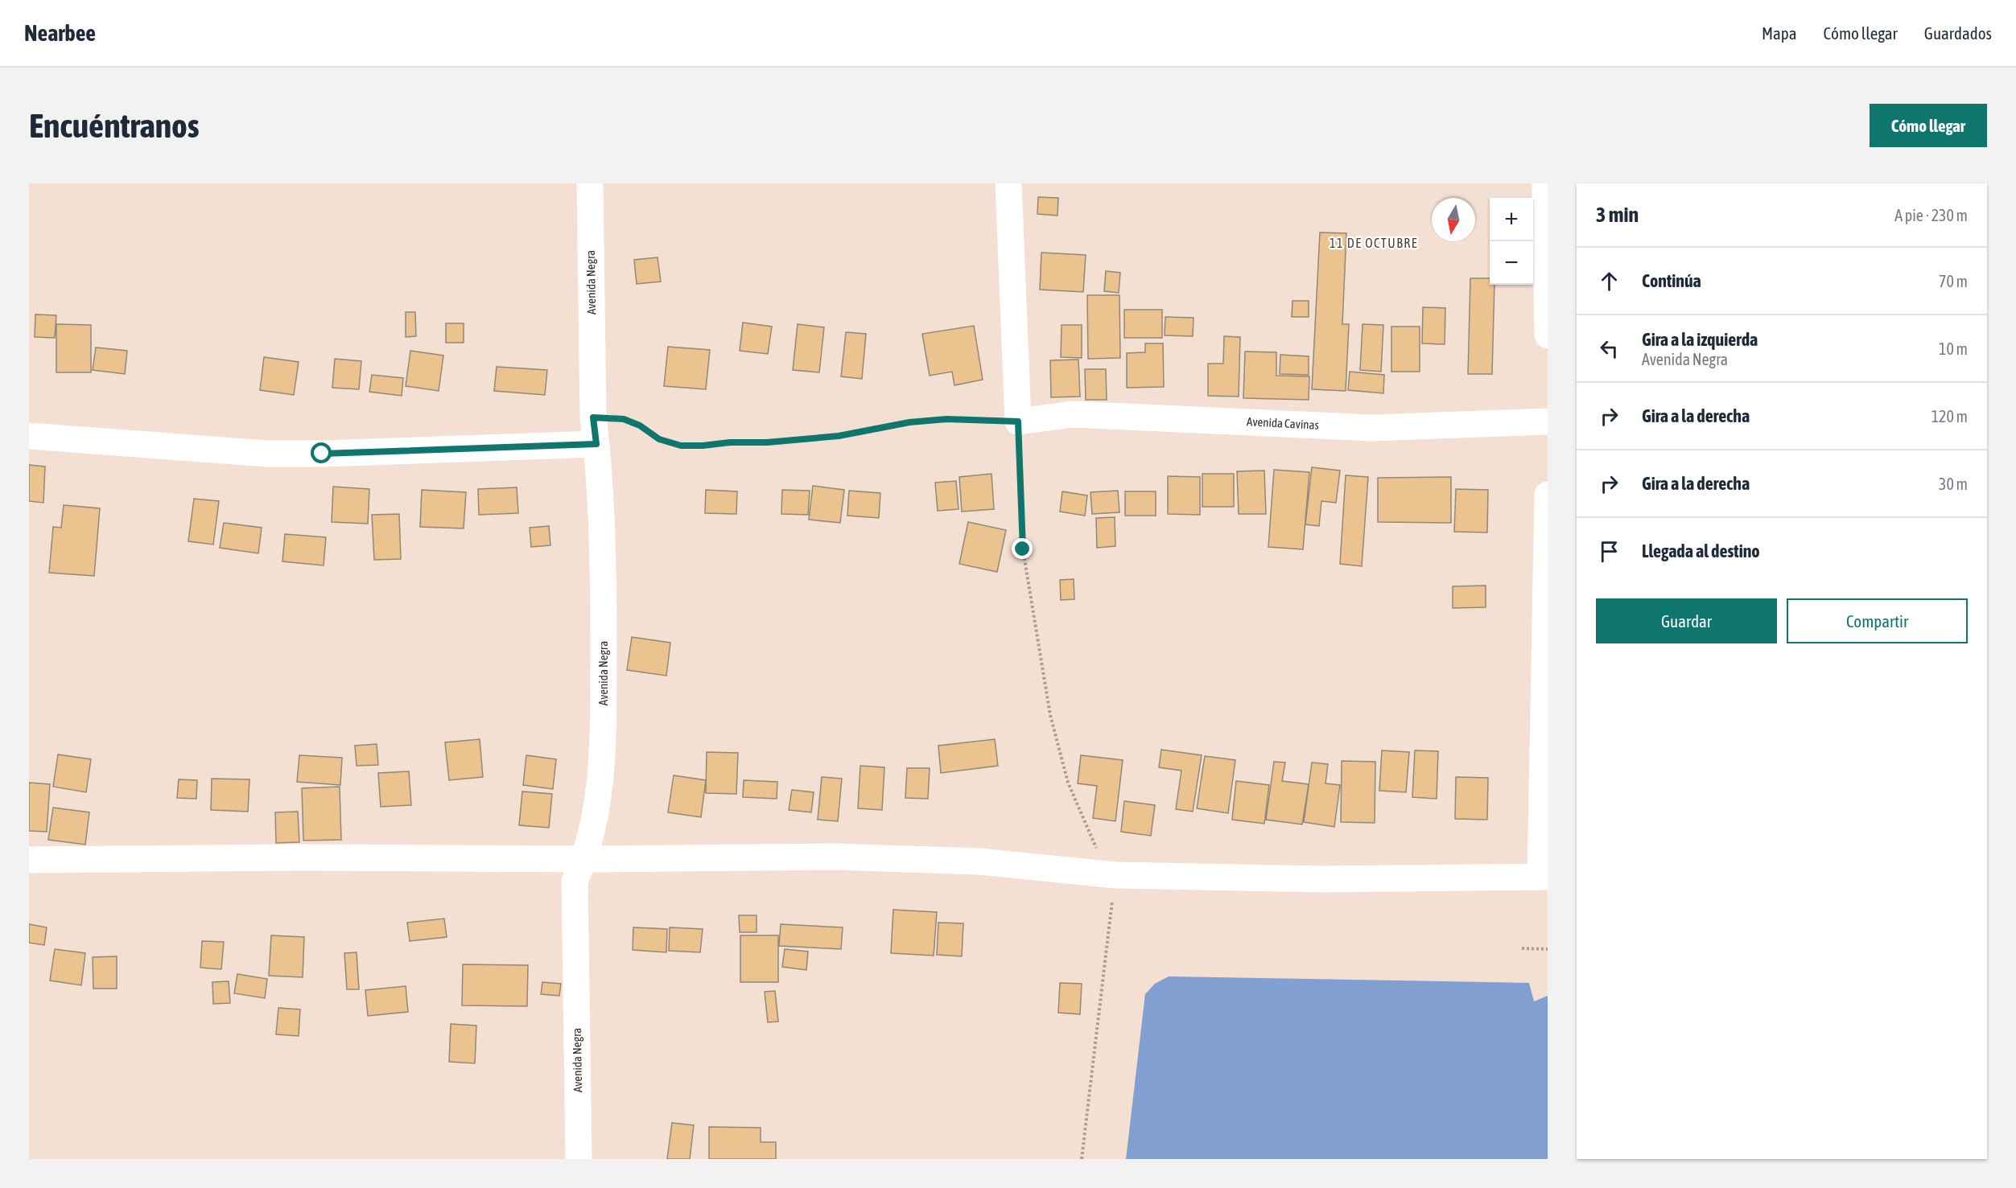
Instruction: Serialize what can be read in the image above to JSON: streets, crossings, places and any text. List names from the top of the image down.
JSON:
{
  "streets": {
    "street": ["Avenida Negra", "Avenida Cavinas"]
  },
  "districts": ["11 DE OCTUBRE"],
  "north": "bottom",
  "page": {
    "header": "Nearbee",
    "nav": ["Mapa", "Cómo llegar", "Guardados"],
    "buttons": [
      "Cómo llegar",
      ["Guardar", "Compartir"]
    ],
    "title": "Encuéntranos",
    "heading": ["3 min", "A pie · 230 m"],
    "map_buttons": ["+", "−"],
    "list": [
      ["Continúa", "70 m"],
      ["Gira a la izquierda", "Avenida Negra", "10 m"],
      ["Gira a la derecha", "120 m"],
      ["Gira a la derecha", "30 m"],
      "Llegada al destino"
    ]
  }
}
